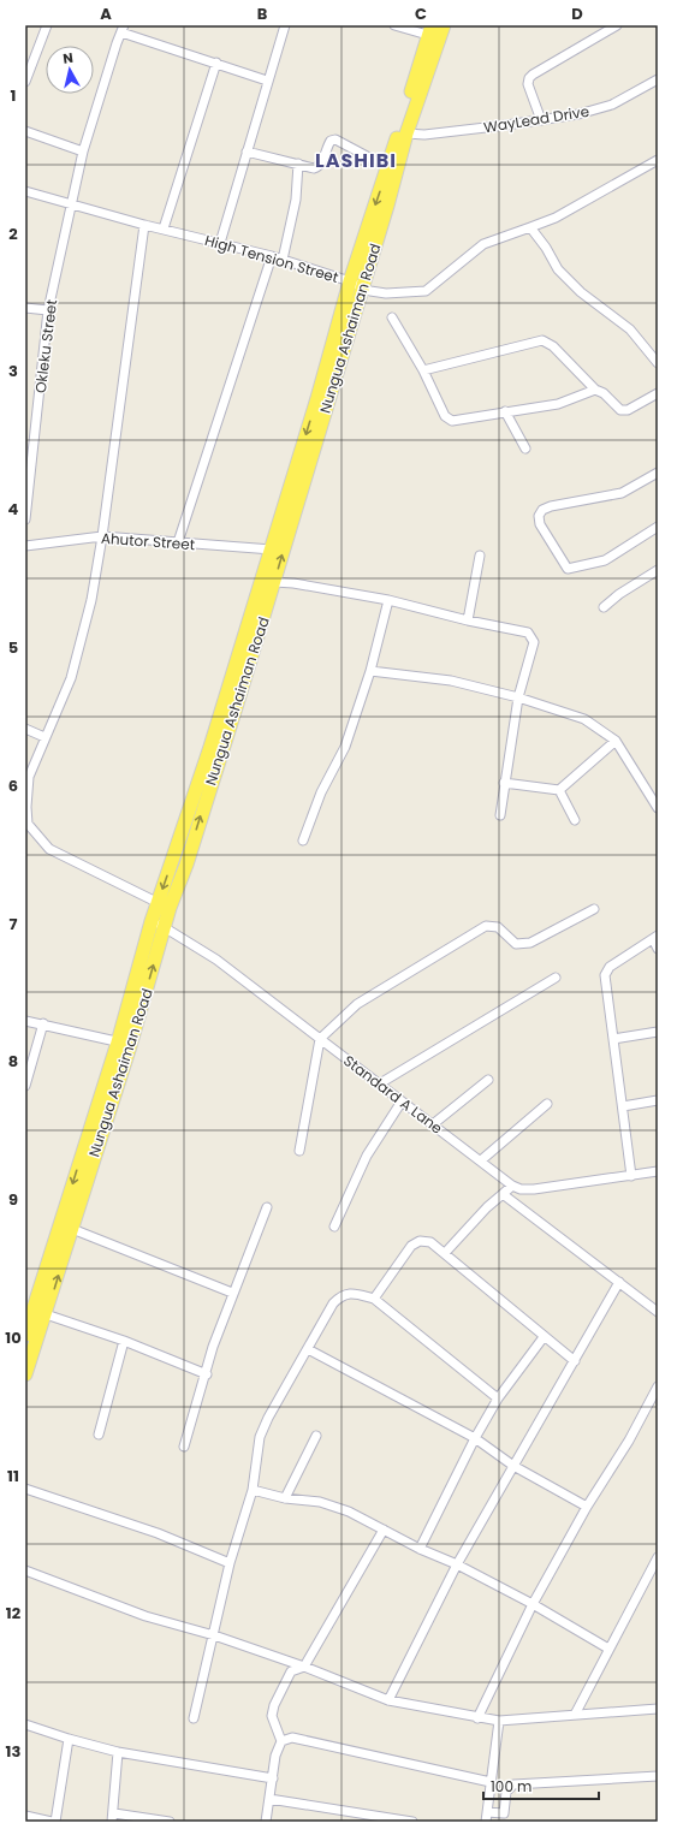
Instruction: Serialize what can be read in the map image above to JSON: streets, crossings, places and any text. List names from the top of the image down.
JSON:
{
  "streets": {
    "main road": ["Nungua Ashaiman Road"],
    "street": [
      "WayLead Drive",
      "High Tension Street",
      "Okleku Street",
      "Ahutor Street",
      "Standard A Lane"
    ]
  },
  "crossings": [
    ["WayLead Drive", "Nungua Ashaiman Road"],
    ["High Tension Street", "Nungua Ashaiman Road"],
    ["High Tension Street", "Okleku Street"],
    ["Nungua Ashaiman Road", "Ahutor Street"],
    ["Nungua Ashaiman Road", "Standard A Lane"]
  ],
  "districts": ["LASHIBI"],
  "scale_bar": "100 m",
  "north": "top",
  "grid": {
    "columns": [
      "A",
      "B",
      "C",
      "D"
    ],
    "rows": [
      "1",
      "2",
      "3",
      "4",
      "5",
      "6",
      "7",
      "8",
      "9",
      "10",
      "11",
      "12",
      "13"
    ]
  }
}
